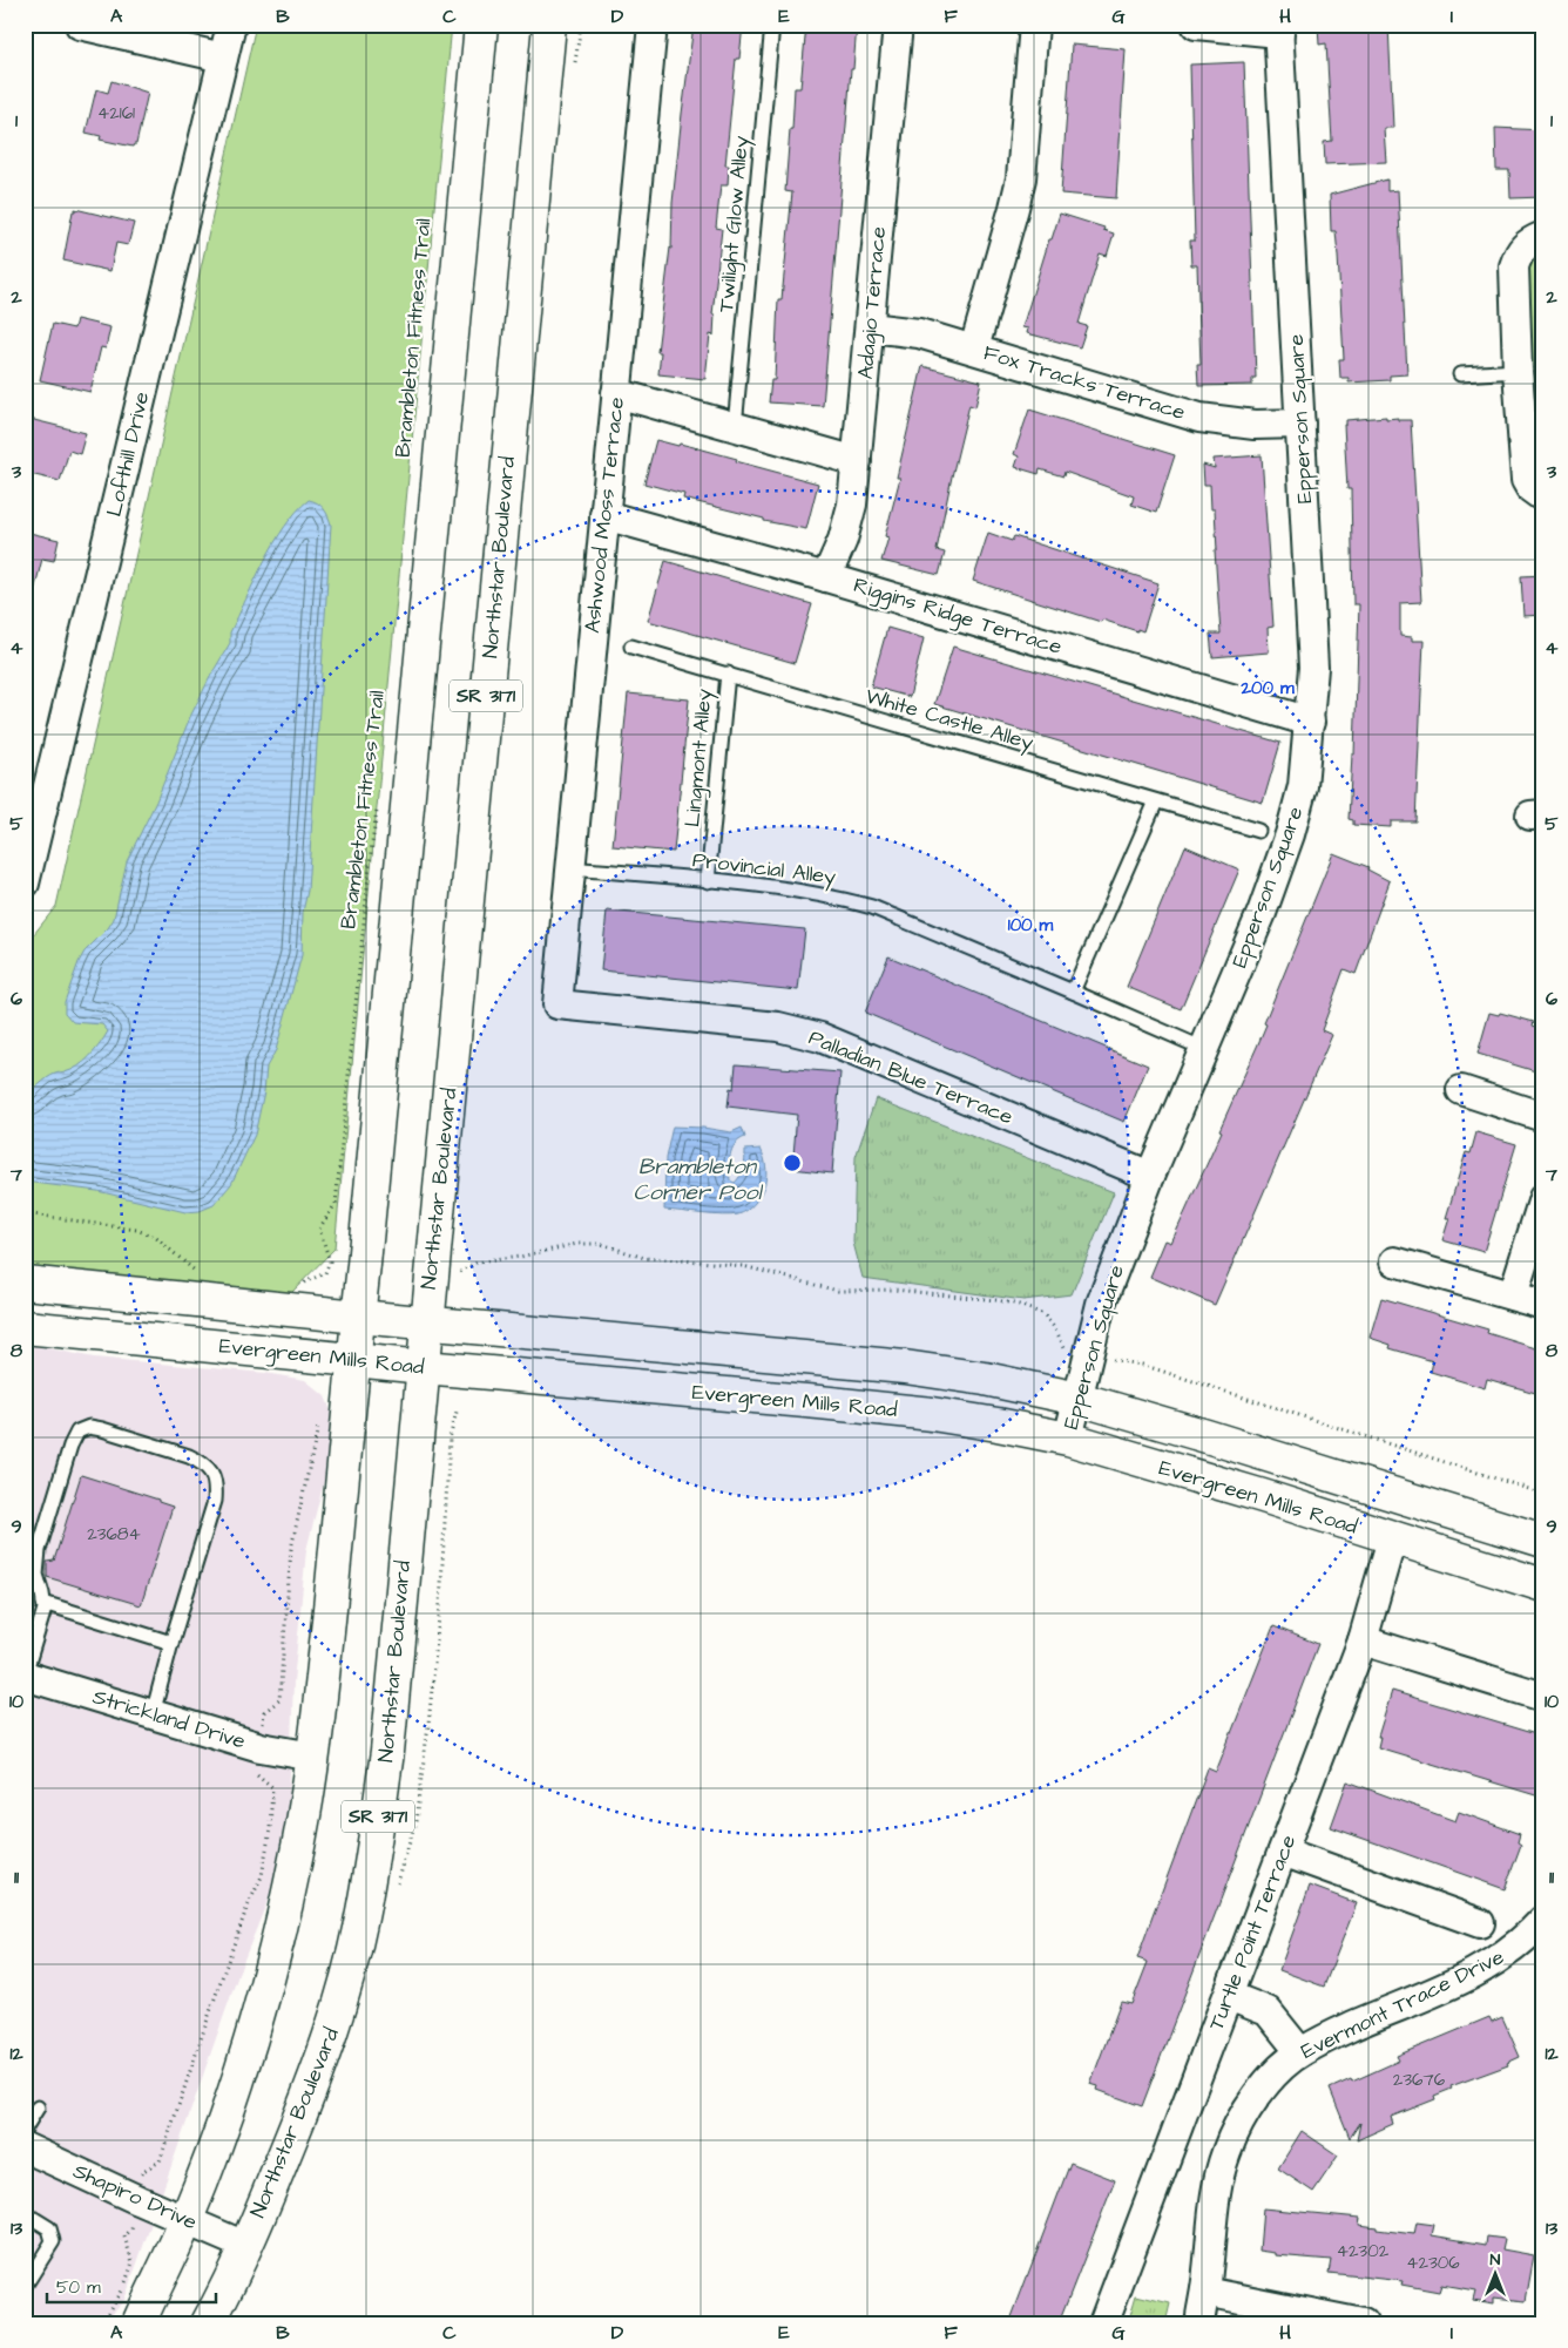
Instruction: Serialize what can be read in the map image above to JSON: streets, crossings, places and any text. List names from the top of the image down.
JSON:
{
  "streets": {
    "main road": ["Northstar Boulevard", "SR 3171", "Evergreen Mills Road"],
    "street": [
      "Adagio Terrace",
      "Fox Tracks Terrace",
      "Epperson Square",
      "Lofthill Drive",
      "Ashwood Moss Terrace",
      "Riggins Ridge Terrace",
      "Palladian Blue Terrace",
      "Strickland Drive",
      "Turtle Point Terrace",
      "Evermont Trace Drive",
      "Shapiro Drive"
    ],
    "lane": [
      "Twilight Glow Alley",
      "White Castle Alley",
      "Lingmont Alley",
      "Provincial Alley"
    ],
    "path": ["Brambleton Fitness Trail"]
  },
  "crossings": [
    ["Adagio Terrace", "Fox Tracks Terrace"],
    ["Adagio Terrace", "Riggins Ridge Terrace"],
    ["Fox Tracks Terrace", "Epperson Square"],
    ["Epperson Square", "Riggins Ridge Terrace"],
    ["Epperson Square", "Provincial Alley"],
    ["Epperson Square", "Palladian Blue Terrace"],
    ["Epperson Square", "Evergreen Mills Road"],
    ["Ashwood Moss Terrace", "Riggins Ridge Terrace"],
    ["Ashwood Moss Terrace", "Provincial Alley"],
    ["Ashwood Moss Terrace", "Palladian Blue Terrace"],
    ["Northstar Boulevard", "Evergreen Mills Road"],
    ["Northstar Boulevard", "Shapiro Drive"],
    ["SR 3171", "Evergreen Mills Road"],
    ["SR 3171", "Strickland Drive"],
    ["SR 3171", "Shapiro Drive"],
    ["White Castle Alley", "Lingmont Alley"],
    ["Lingmont Alley", "Provincial Alley"],
    ["Evergreen Mills Road", "Turtle Point Terrace"]
  ],
  "water": ["Brambleton Corner Pool"],
  "house_numbers": [
    "42161",
    "23684",
    "23676",
    "42302",
    "42306"
  ],
  "scale_bar": "50 m",
  "north": "top",
  "grid": {
    "columns": [
      "A",
      "B",
      "C",
      "D",
      "E",
      "F",
      "G",
      "H",
      "I"
    ],
    "rows": [
      "1",
      "2",
      "3",
      "4",
      "5",
      "6",
      "7",
      "8",
      "9",
      "10",
      "11",
      "12",
      "13"
    ]
  },
  "rings": ["200 m", "100 m"]
}
